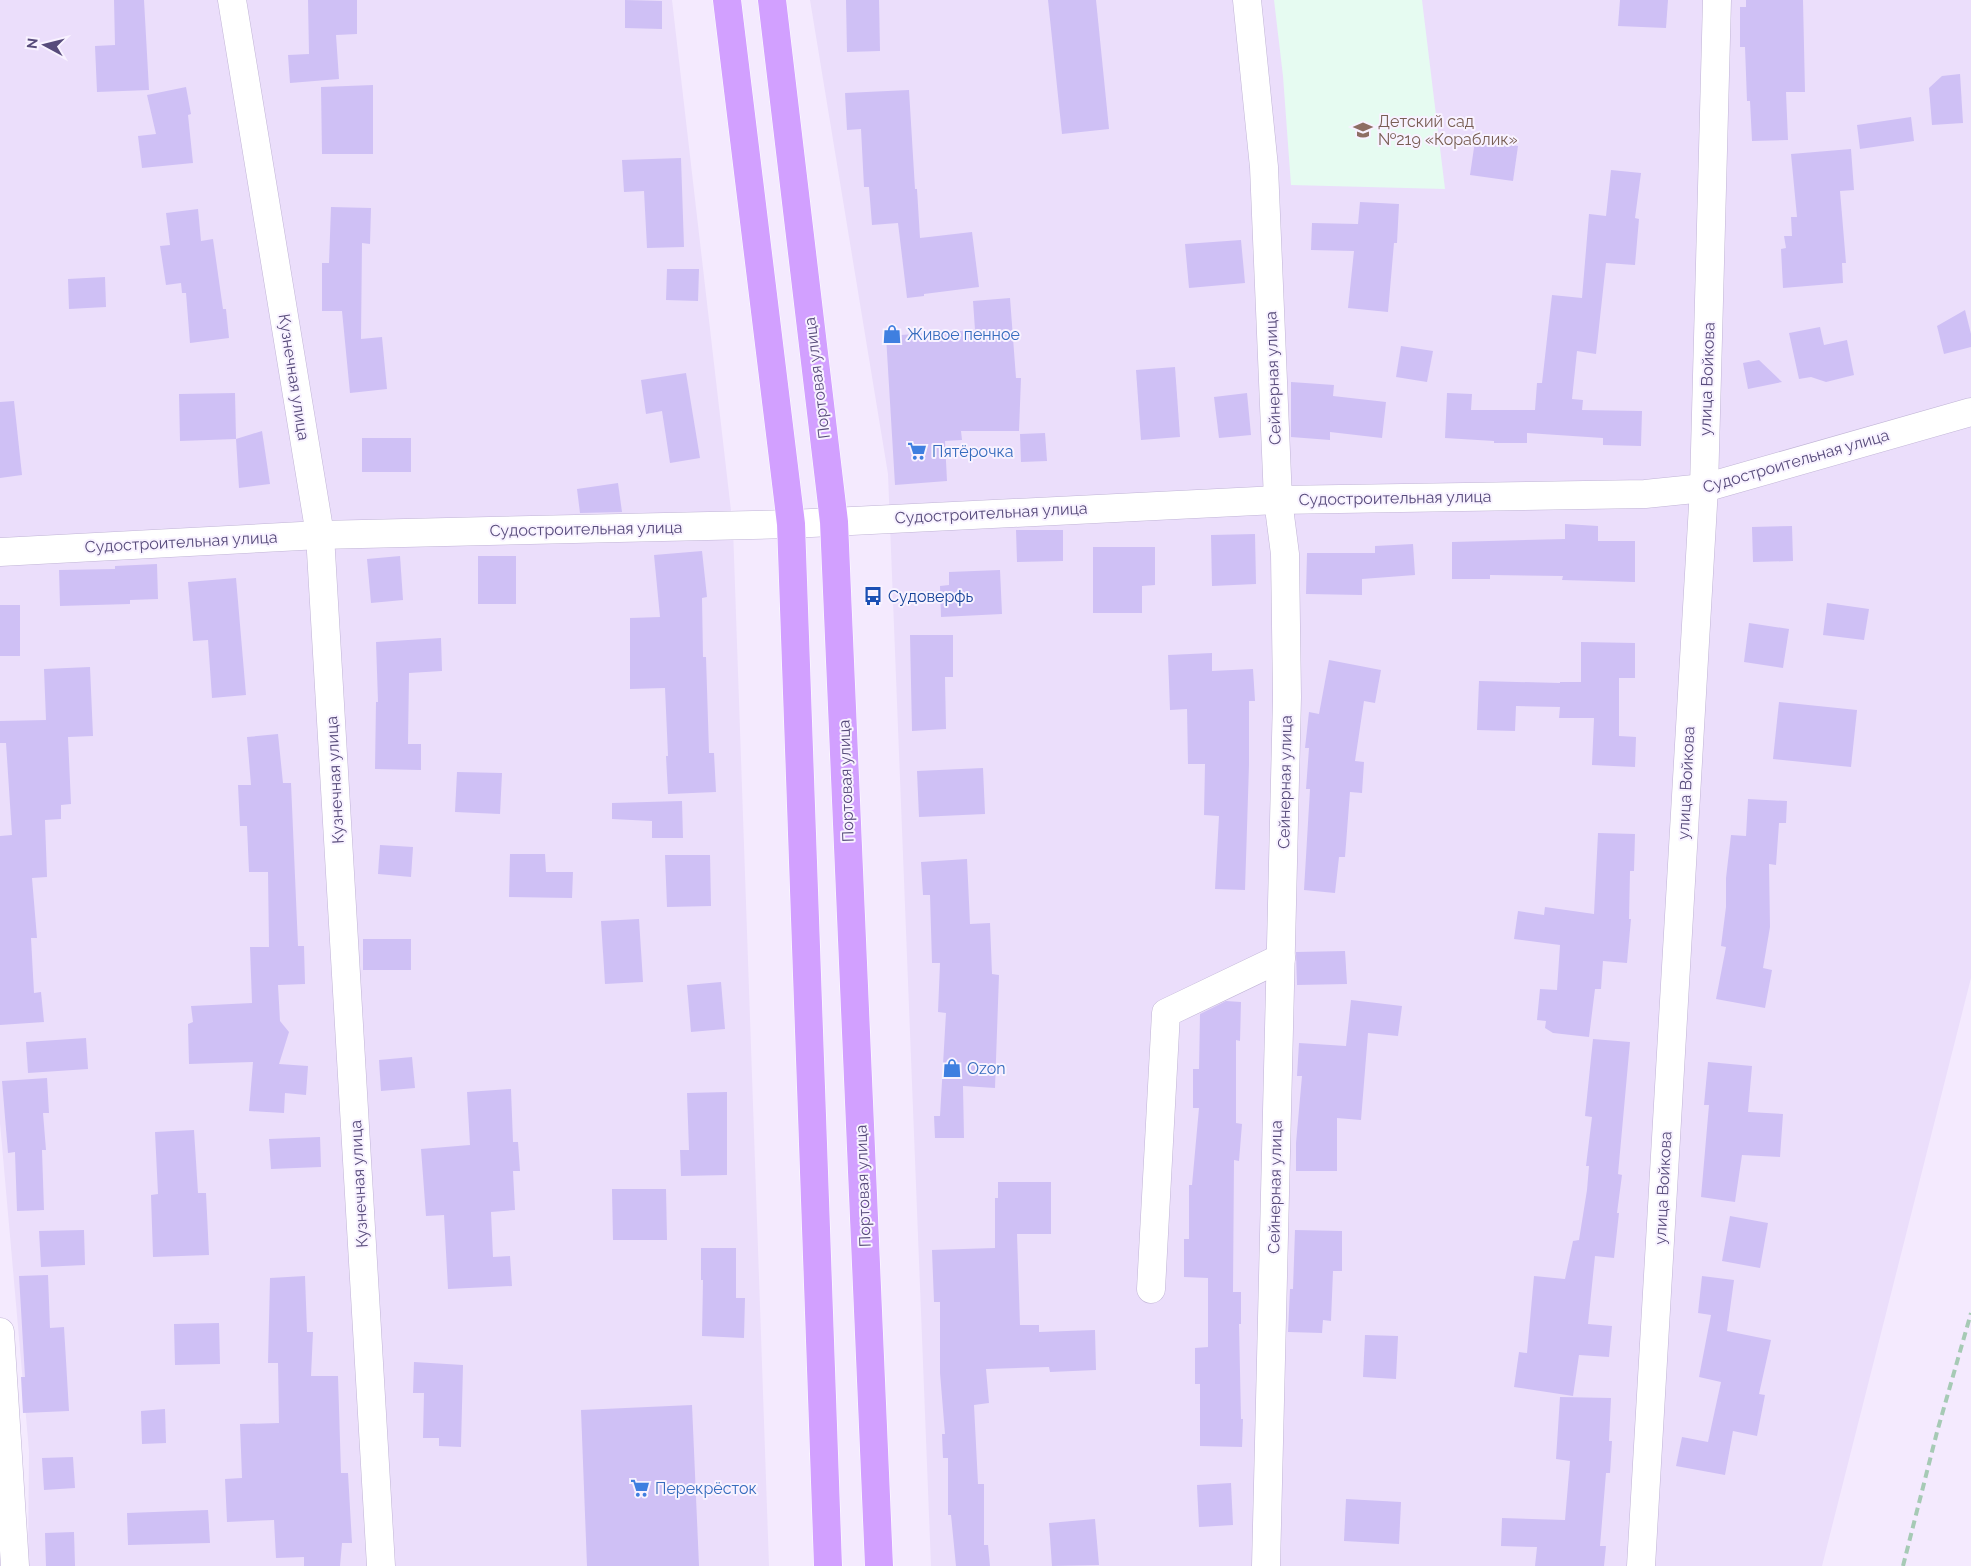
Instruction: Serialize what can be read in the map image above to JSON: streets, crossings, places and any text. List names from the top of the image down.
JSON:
{
  "streets": {
    "main road": ["Портовая улица"],
    "street": [
      "Кузнечная улица",
      "Сейнерная улица",
      "улица Войкова",
      "Судостроительная улица"
    ]
  },
  "crossings": [
    ["Кузнечная улица", "Судостроительная улица"],
    ["Портовая улица", "Судостроительная улица"],
    ["Сейнерная улица", "Судостроительная улица"],
    ["улица Войкова", "Судостроительная улица"]
  ],
  "places": {
    "school or university": ["Детский сад №219 «Кораблик»"],
    "shop": ["Живое пенное", "Ozon"],
    "supermarket": ["Пятёрочка", "Перекрёсток"],
    "bus stop": ["Судоверфь"]
  },
  "north": "left"
}
